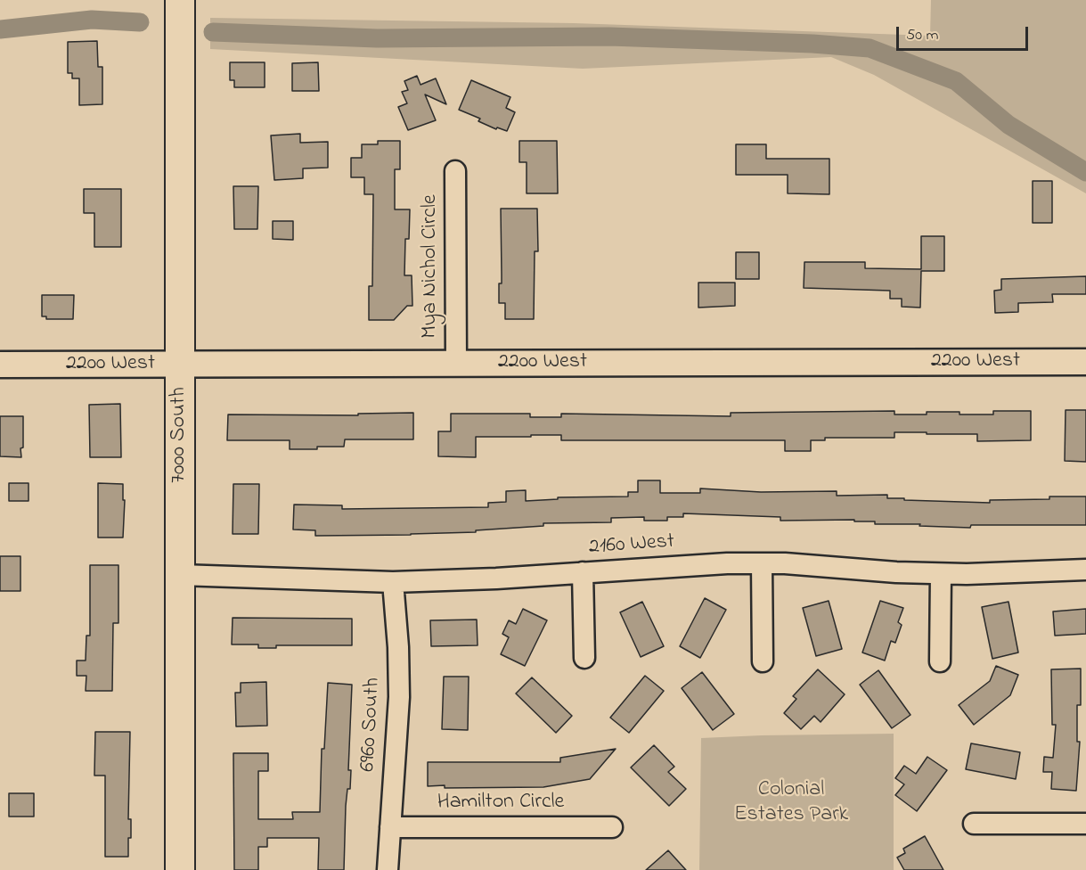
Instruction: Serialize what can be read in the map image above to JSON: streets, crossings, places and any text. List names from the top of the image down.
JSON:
{
  "streets": {
    "main road": ["7000 South"],
    "street": [
      "Mya Nichol Circle",
      "2200 West",
      "2160 West",
      "6960 South",
      "Hamilton Circle"
    ]
  },
  "crossings": [
    ["Mya Nichol Circle", "2200 West"],
    ["2200 West", "7000 South"],
    ["7000 South", "2160 West"],
    ["2160 West", "6960 South"],
    ["6960 South", "Hamilton Circle"]
  ],
  "parks": ["Colonial Estates Park"],
  "scale_bar": "50 m"
}
